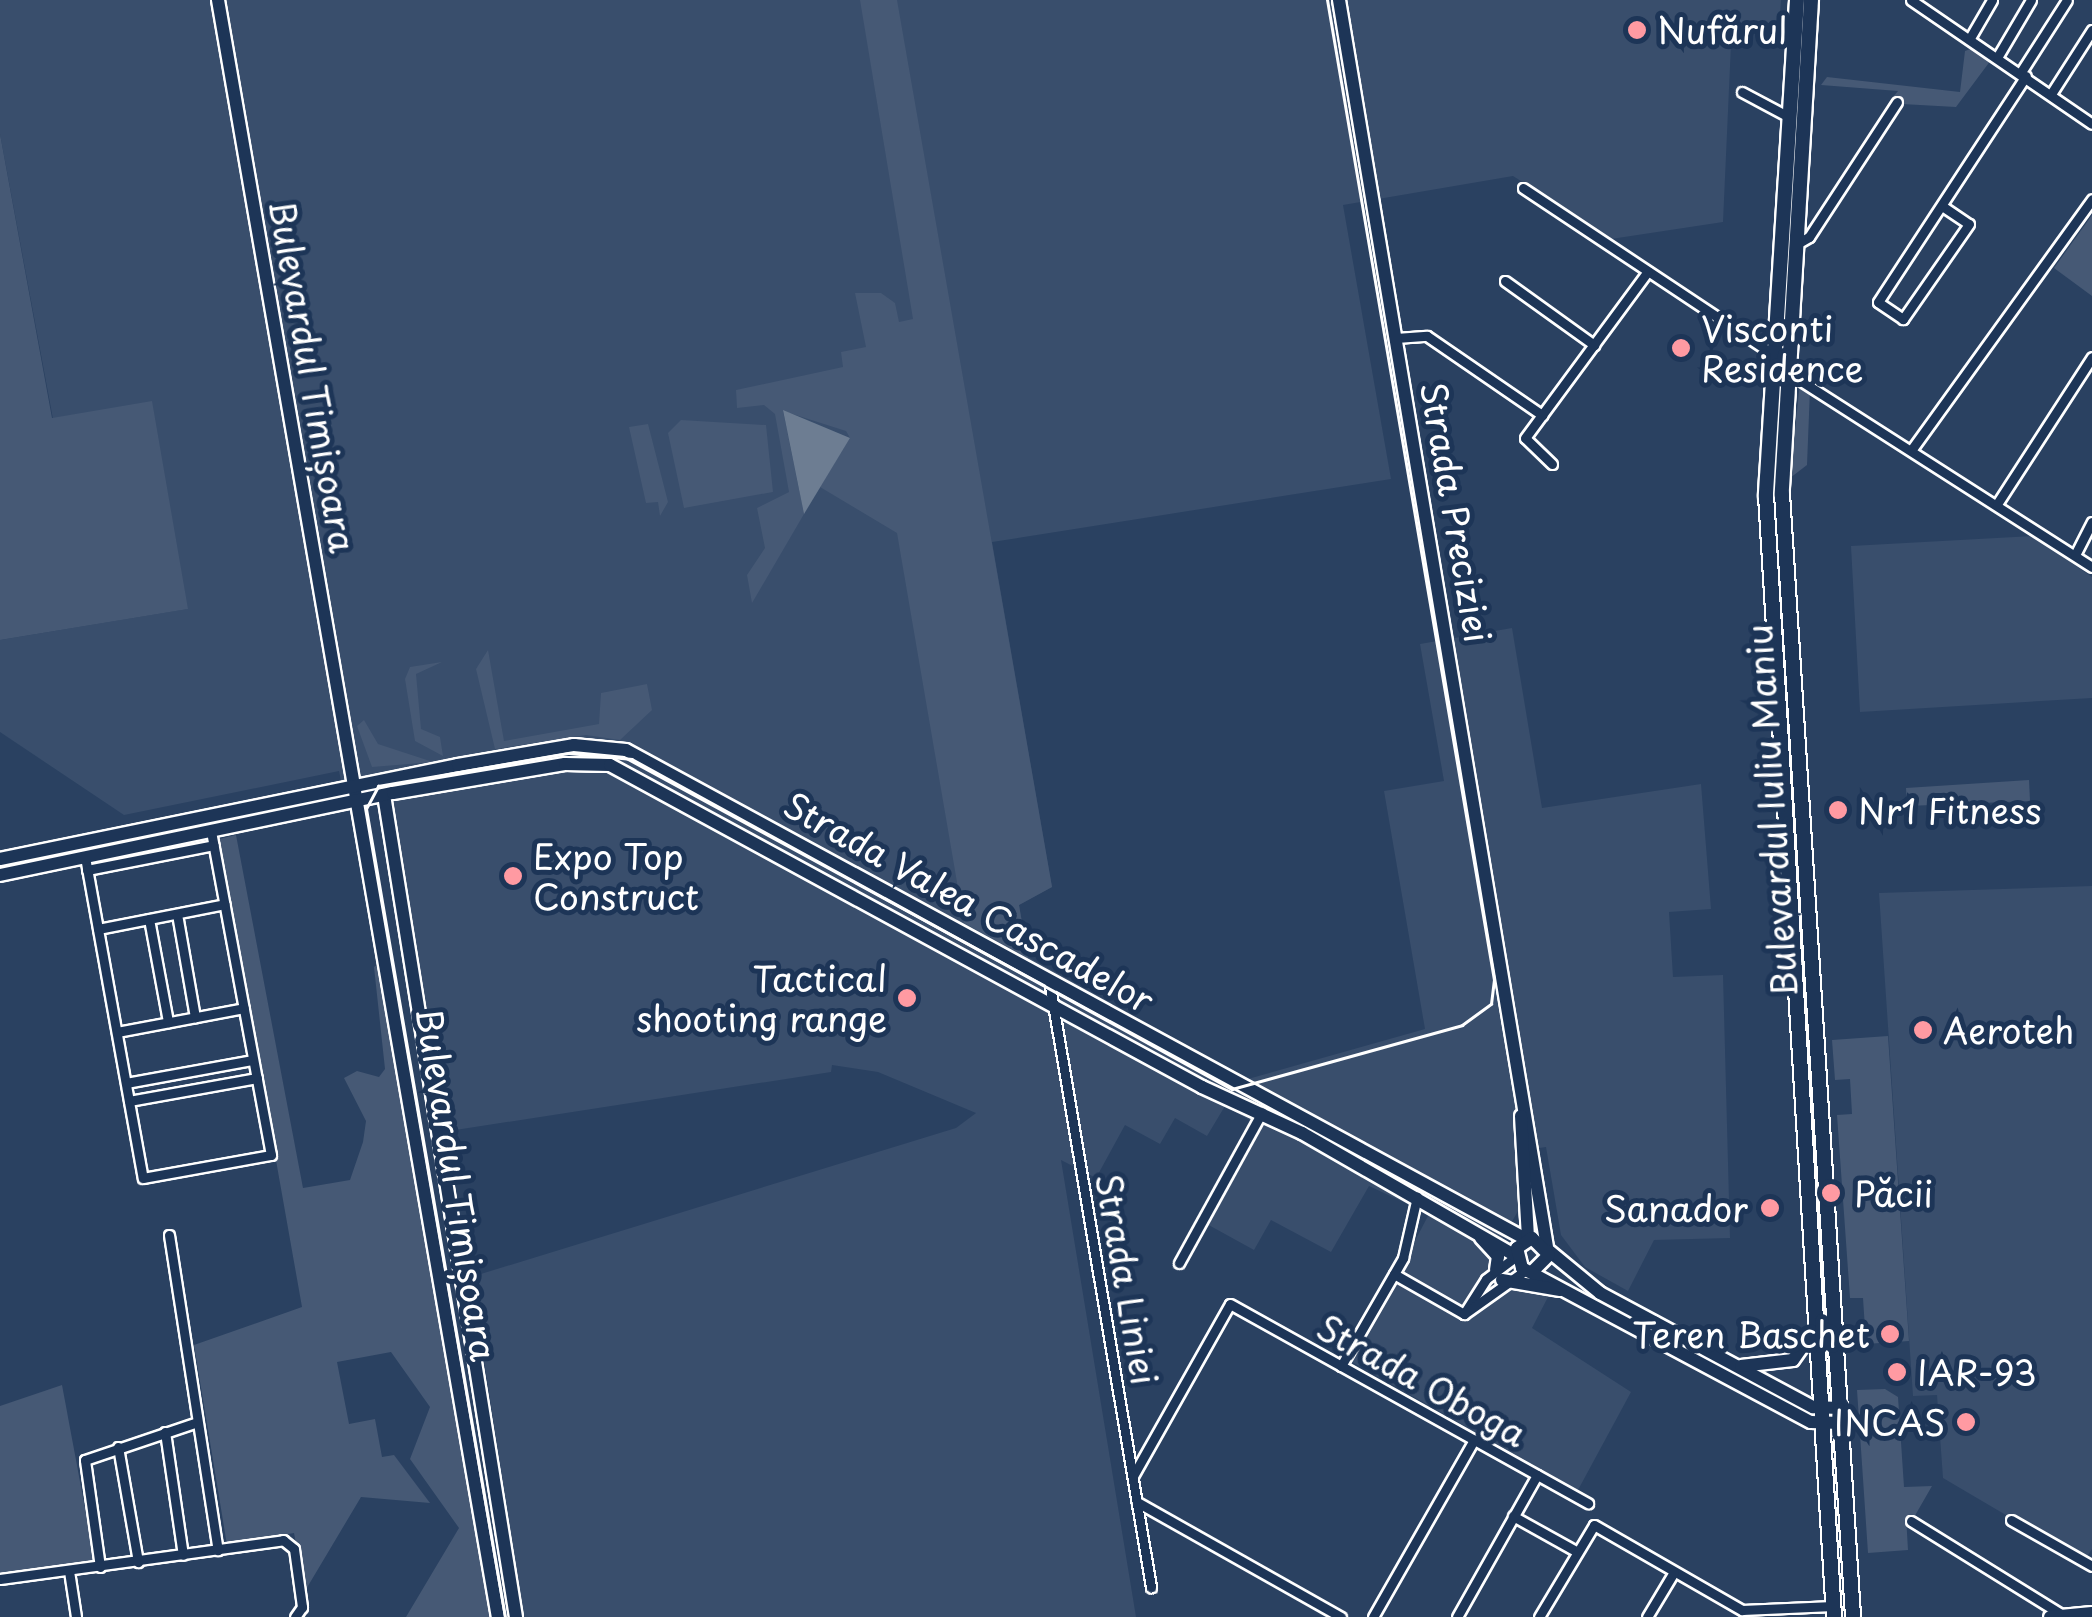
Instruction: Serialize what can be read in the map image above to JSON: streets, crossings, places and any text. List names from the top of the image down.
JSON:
{
  "streets": {
    "main road": [
      "Bulevardul Timișoara",
      "Strada Preciziei",
      "Bulevardul Iuliu Maniu",
      "Strada Valea Cascadelor"
    ],
    "street": ["Strada Liniei", "Strada Oboga"]
  },
  "crossings": [
    ["Bulevardul Timișoara", "Strada Valea Cascadelor"],
    ["Strada Preciziei", "Strada Valea Cascadelor"],
    ["Strada Valea Cascadelor", "Strada Liniei"],
    ["Strada Liniei", "Strada Oboga"]
  ],
  "places": [
    "Nufărul",
    "Visconti Residence",
    "Nr1 Fitness",
    "Expo Top Construct",
    "Tactical shooting range",
    "Aeroteh",
    "Păcii",
    "Sanador",
    "Teren Baschet",
    "IAR-93",
    "INCAS"
  ]
}
